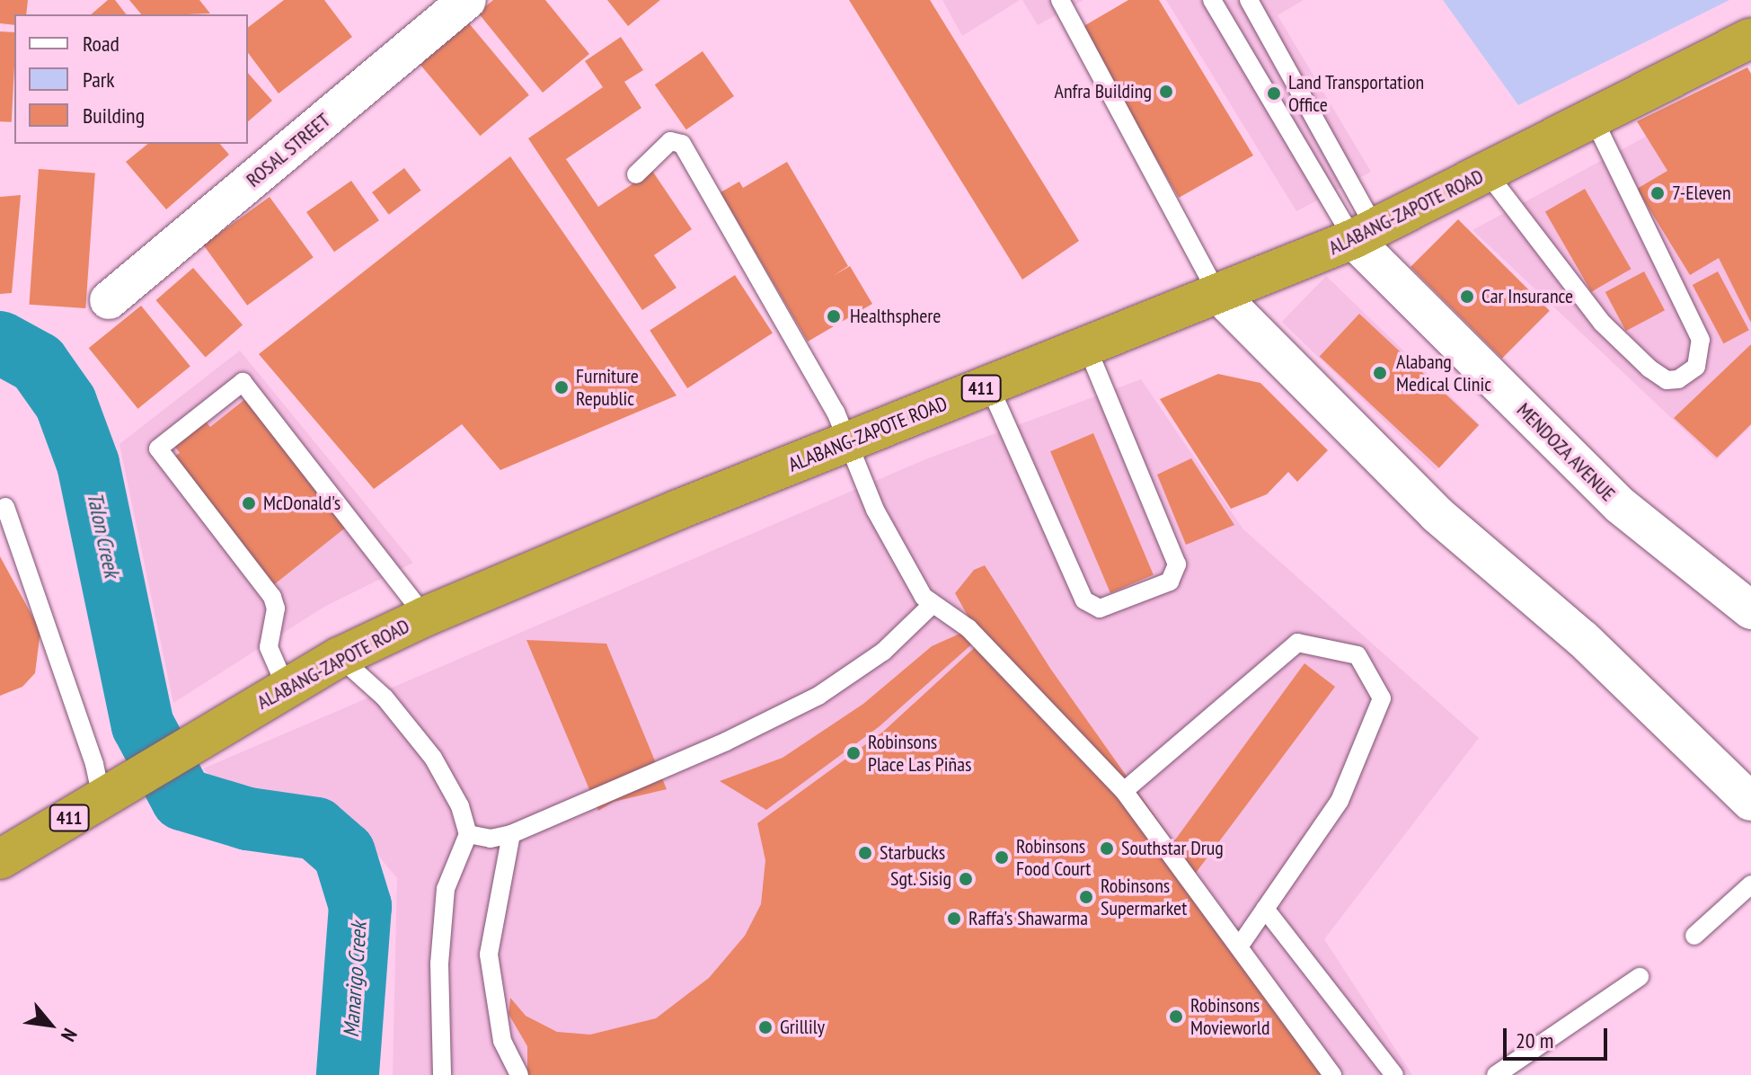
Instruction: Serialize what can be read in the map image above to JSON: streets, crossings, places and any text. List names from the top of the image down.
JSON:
{
  "streets": {
    "highway": ["ALABANG-ZAPOTE ROAD", "411"],
    "street": ["ROSAL STREET", "MENDOZA AVENUE"]
  },
  "crossings": [
    ["ALABANG-ZAPOTE ROAD", "MENDOZA AVENUE"]
  ],
  "water": ["Talon Creek", "Manarigo Creek"],
  "places": [
    "Anfra Building",
    "Land Transportation Office",
    "7-Eleven",
    "Car Insurance",
    "Healthsphere",
    "Alabang Medical Clinic",
    "Furniture Republic",
    "McDonald's",
    "Robinsons Place Las Piñas",
    "Southstar Drug",
    "Starbucks",
    "Robinsons Food Court",
    "Sgt. Sisig",
    "Robinsons Supermarket",
    "Raffa's Shawarma",
    "Robinsons Movieworld",
    "Grillily"
  ],
  "legend": ["Road", "Park", "Building"],
  "scale_bar": "20 m",
  "north": "bottom right"
}
